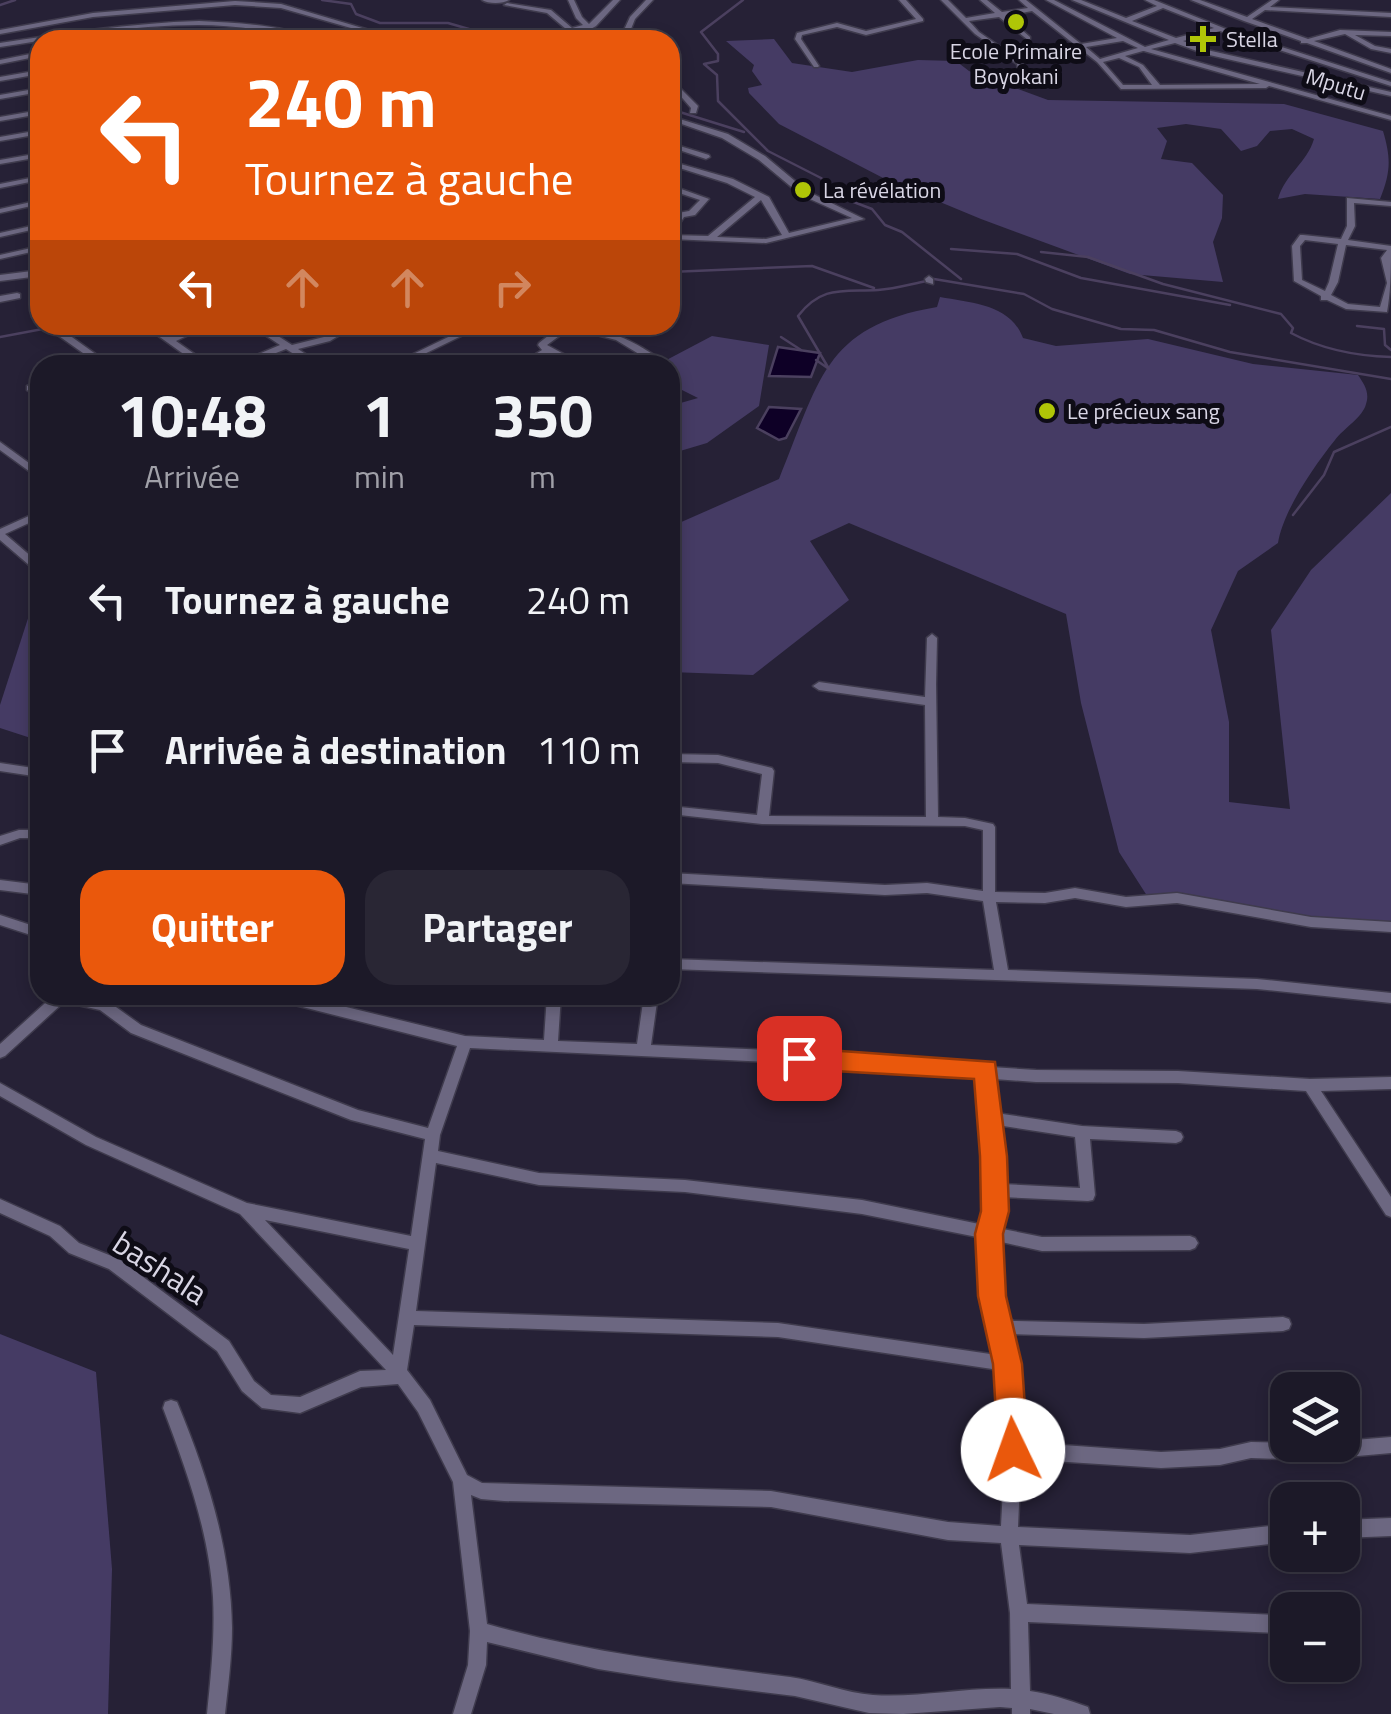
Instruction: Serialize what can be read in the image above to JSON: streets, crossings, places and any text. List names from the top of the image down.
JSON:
{
  "streets": {
    "street": ["Mputu", "bashala"]
  },
  "places": {
    "other": ["Ecole Primaire Boyokani", "La révélation", "Le précieux sang"],
    "health": ["Stella"]
  },
  "page": {
    "turn": ["240 m", "Tournez à gauche"],
    "eta": [
      "10:48",
      "Arrivée",
      "1",
      "min",
      "350",
      "m"
    ],
    "list": [
      {
        "name": "Tournez à gauche",
        "value": "240 m"
      },
      {
        "name": "Arrivée à destination",
        "value": "110 m"
      }
    ],
    "buttons": ["Quitter", "Partager"],
    "map_buttons": ["+", "−"]
  }
}
